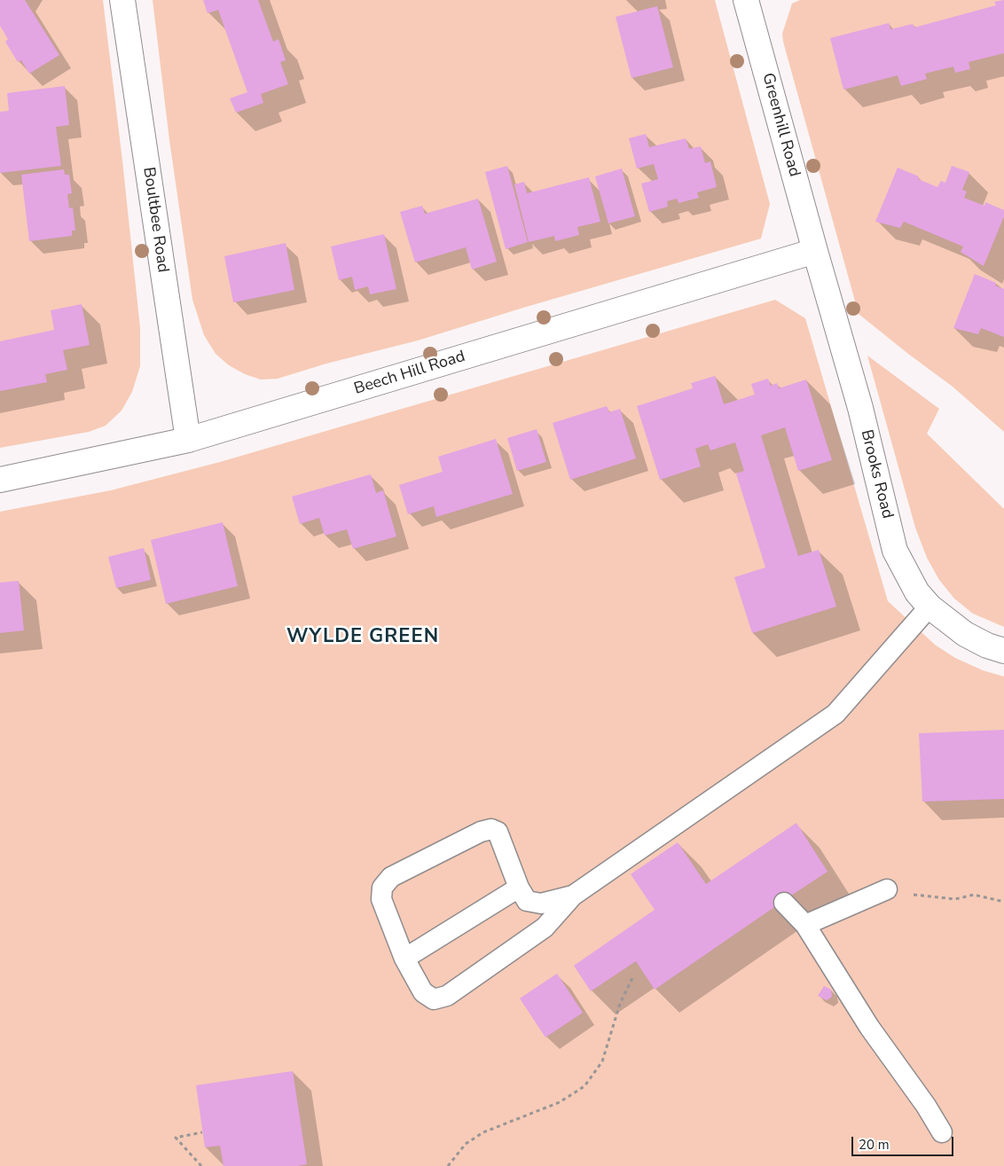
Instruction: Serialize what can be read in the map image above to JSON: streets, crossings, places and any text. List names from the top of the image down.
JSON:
{
  "streets": {
    "street": [
      "Greenhill Road",
      "Boultbee Road",
      "Beech Hill Road",
      "Brooks Road"
    ]
  },
  "crossings": [
    ["Greenhill Road", "Beech Hill Road"],
    ["Greenhill Road", "Brooks Road"],
    ["Boultbee Road", "Beech Hill Road"],
    ["Beech Hill Road", "Brooks Road"]
  ],
  "districts": ["WYLDE GREEN"],
  "scale_bar": "20 m"
}
